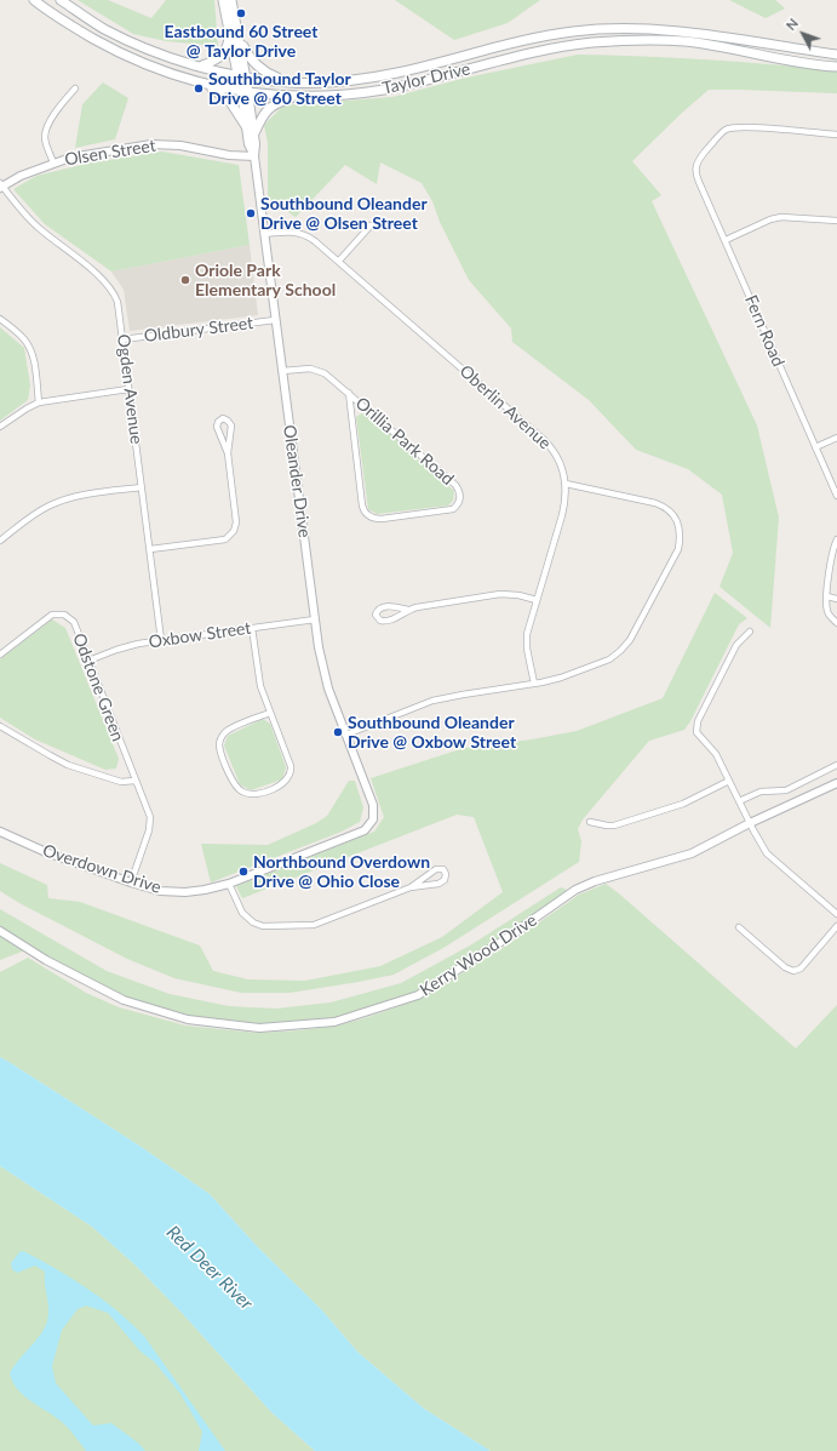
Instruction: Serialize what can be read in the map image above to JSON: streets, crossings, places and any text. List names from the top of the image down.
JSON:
{
  "streets": {
    "main road": ["Taylor Drive"],
    "street": [
      "Olsen Street",
      "Oldbury Street",
      "Fern Road",
      "Ogden Avenue",
      "Oberlin Avenue",
      "Orillia Park Road",
      "Oleander Drive",
      "Oxbow Street",
      "Odstone Green",
      "Overdown Drive",
      "Kerry Wood Drive"
    ]
  },
  "crossings": [
    ["Taylor Drive", "Oleander Drive"],
    ["Olsen Street", "Ogden Avenue"],
    ["Olsen Street", "Oleander Drive"],
    ["Oldbury Street", "Ogden Avenue"],
    ["Oldbury Street", "Oleander Drive"],
    ["Ogden Avenue", "Oxbow Street"],
    ["Oberlin Avenue", "Oleander Drive"],
    ["Orillia Park Road", "Oleander Drive"],
    ["Oleander Drive", "Oxbow Street"],
    ["Oleander Drive", "Overdown Drive"],
    ["Oxbow Street", "Odstone Green"],
    ["Odstone Green", "Overdown Drive"]
  ],
  "water": ["Red Deer River"],
  "places": [
    "Eastbound 60 Street @ Taylor Drive",
    "Southbound Taylor Drive @ 60 Street",
    "Southbound Oleander Drive @ Olsen Street",
    "Oriole Park Elementary School",
    "Southbound Oleander Drive @ Oxbow Street",
    "Northbound Overdown Drive @ Ohio Close"
  ],
  "north": "top left"
}
